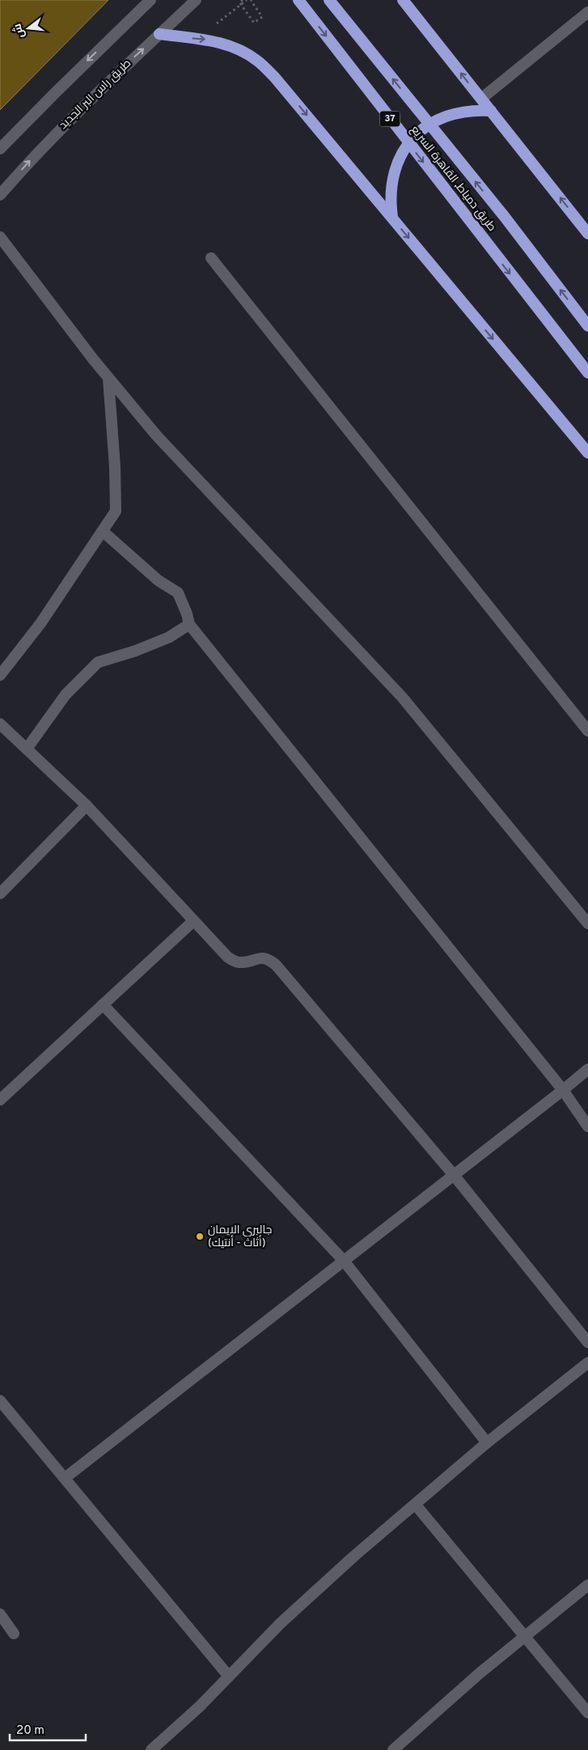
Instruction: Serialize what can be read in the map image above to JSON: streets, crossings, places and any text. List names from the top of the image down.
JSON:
{
  "streets": {
    "highway": ["37", "طريق دمياط, القاهرة السريع"],
    "street": ["طريق راس البر الجديد"]
  },
  "places": ["جاليري الإيمان (أثاث - أنتيك)"],
  "scale_bar": "20 m",
  "north": "left"
}
